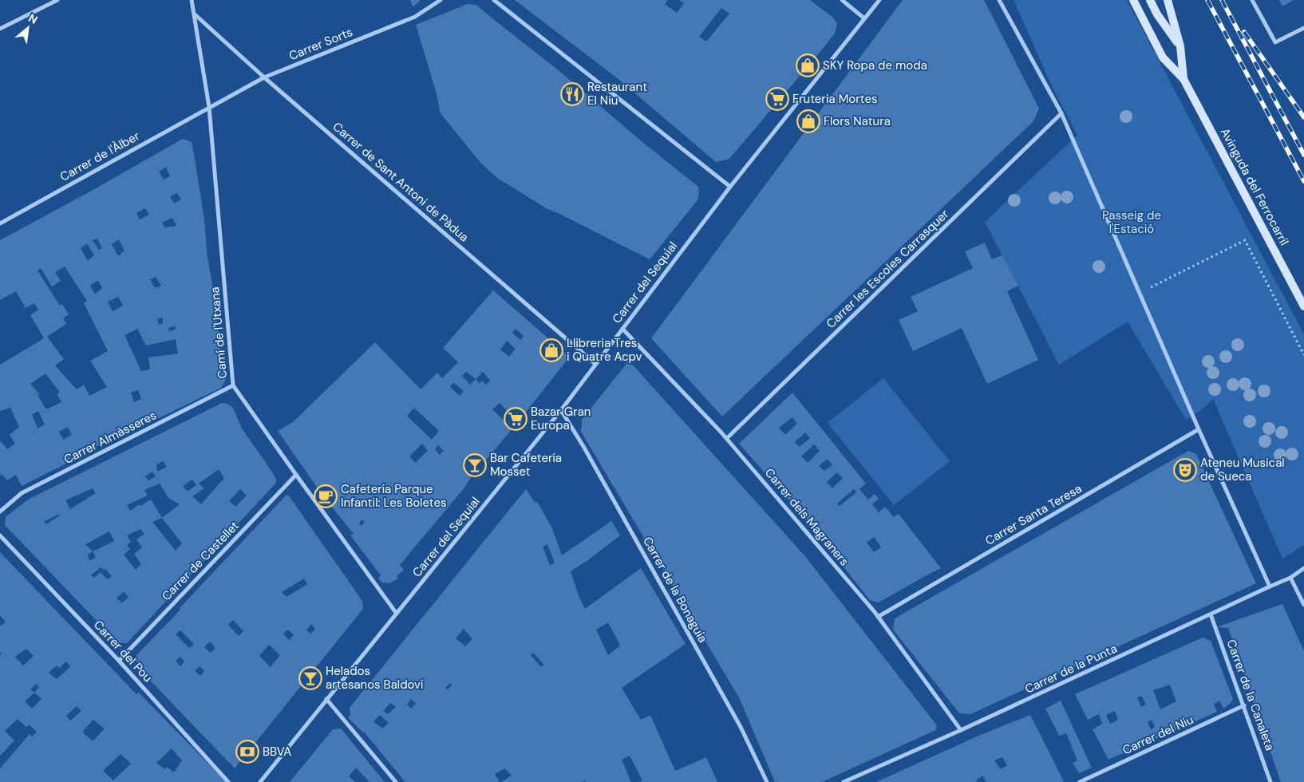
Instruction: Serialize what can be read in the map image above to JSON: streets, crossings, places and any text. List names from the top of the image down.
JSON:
{
  "streets": {
    "street": [
      "Carrer Sorts",
      "Carrer de l'Àlber",
      "Carrer de Sant Antoni de Pàdua",
      "Avinguda del Ferrocarril",
      "Carrer les Escoles Carrasquer",
      "Carrer del Sequial",
      "Camí de l'Utxana",
      "Carrer Almàsseres",
      "Carrer Santa Teresa",
      "Carrer dels Magraners",
      "Carrer de Castellet",
      "Carrer de la Bonaguia",
      "Carrer del Pou",
      "Carrer de la Punta",
      "Carrer de la Canaleta",
      "Carrer del Niu"
    ]
  },
  "crossings": [
    ["Carrer Sorts", "Carrer de l'Àlber"],
    ["Carrer Sorts", "Carrer de Sant Antoni de Pàdua"],
    ["Carrer Sorts", "Camí de l'Utxana"],
    ["Carrer de l'Àlber", "Camí de l'Utxana"],
    ["Carrer de Sant Antoni de Pàdua", "Carrer del Sequial"],
    ["Carrer de Sant Antoni de Pàdua", "Camí de l'Utxana"],
    ["Carrer les Escoles Carrasquer", "Carrer dels Magraners"],
    ["Carrer del Sequial", "Camí de l'Utxana"],
    ["Carrer del Sequial", "Carrer dels Magraners"],
    ["Carrer del Sequial", "Carrer de la Bonaguia"],
    ["Camí de l'Utxana", "Carrer Almàsseres"],
    ["Camí de l'Utxana", "Carrer de Castellet"],
    ["Carrer Santa Teresa", "Carrer dels Magraners"],
    ["Carrer dels Magraners", "Carrer de la Punta"],
    ["Carrer de Castellet", "Carrer del Pou"],
    ["Carrer de la Punta", "Carrer de la Canaleta"],
    ["Carrer de la Canaleta", "Carrer del Niu"]
  ],
  "parks": ["Passeig de l'Estació"],
  "places": {
    "shop": ["SKY Ropa de moda", "Flors Natura", "Llibreria Tres i Quatre Acpv"],
    "restaurant": ["Restaurant El Niu"],
    "supermarket": ["Fruteria Mortes", "Bazar Gran Europa"],
    "bar": ["Bar Cafetería Mosset", "Helados artesanos Baldoví"],
    "theatre": ["Ateneu Musical de Sueca"],
    "cafe": ["Cafetería Parque Infantil: Les Boletes"],
    "bank": ["BBVA"]
  },
  "north": "top right"
}
